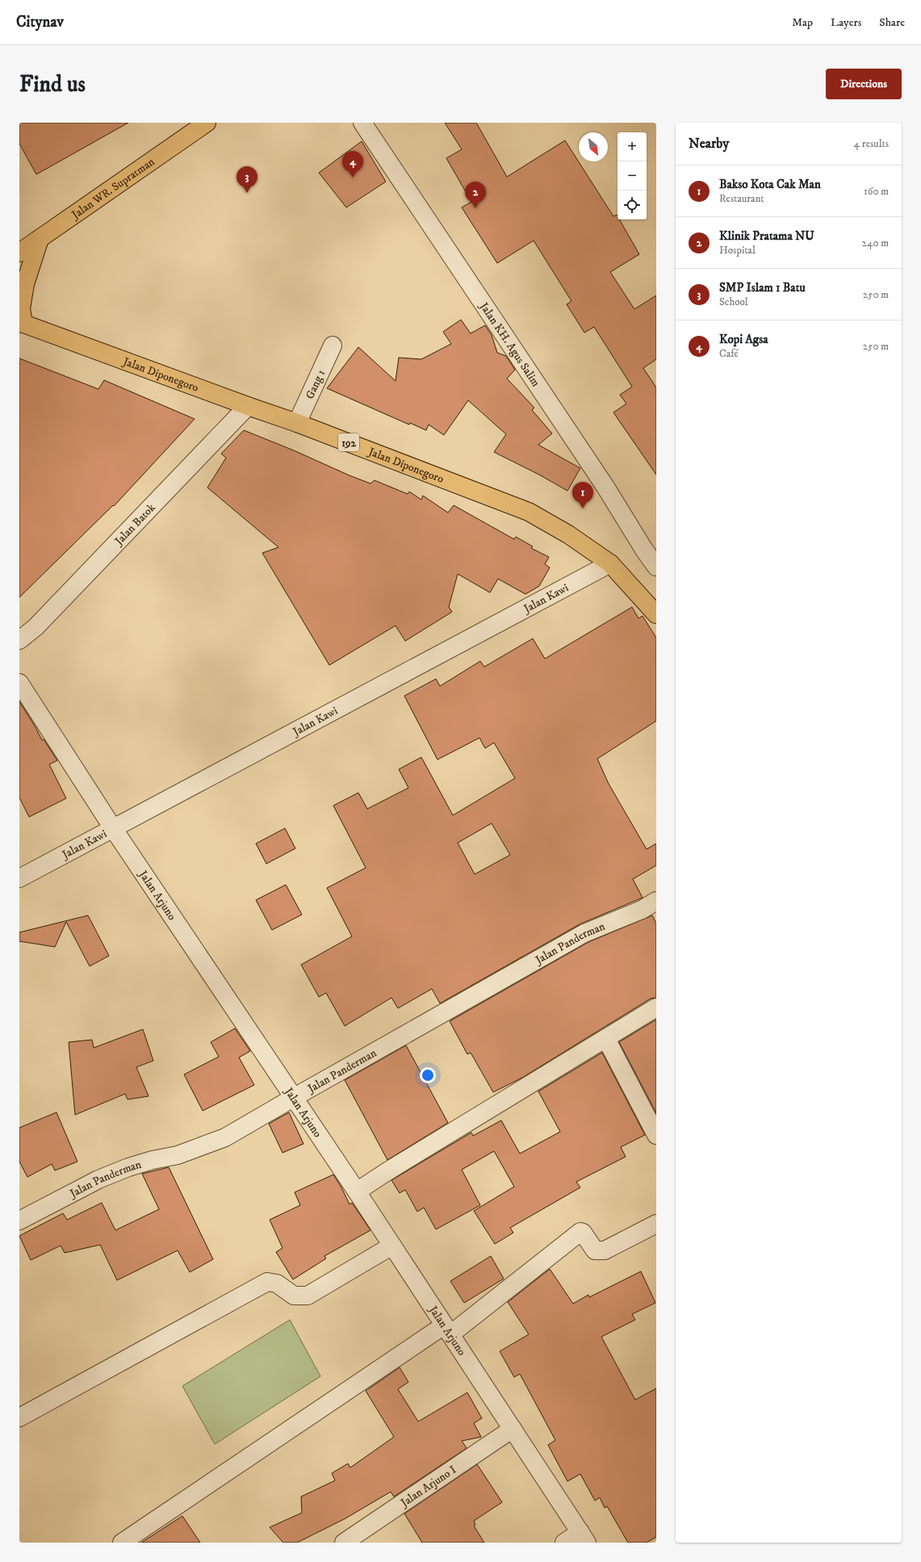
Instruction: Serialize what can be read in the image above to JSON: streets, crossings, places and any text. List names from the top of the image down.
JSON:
{
  "streets": {
    "main road": ["Jalan WR. Supratman", "Jalan Diponegoro", "192"],
    "street": [
      "Jalan KH. Agus Salim",
      "Gang 1",
      "Jalan Batok",
      "Jalan Kawi",
      "Jalan Arjuno",
      "Jalan Panderman",
      "Jalan Arjuno I"
    ]
  },
  "crossings": [
    ["Jalan Diponegoro", "Gang 1"],
    ["Jalan Diponegoro", "Jalan Batok"],
    ["Jalan Diponegoro", "Jalan Kawi"],
    ["Jalan Kawi", "Jalan Arjuno"],
    ["Jalan Arjuno", "Jalan Panderman"],
    ["Jalan Arjuno", "Jalan Arjuno I"]
  ],
  "north": "bottom right",
  "page": {
    "header": "Citynav",
    "nav": ["Map", "Layers", "Share"],
    "buttons": "Directions",
    "title": "Find us",
    "heading": ["Nearby", "4 results"],
    "map_buttons": ["+", "−"],
    "pins": [
      "4",
      "3",
      "2",
      "1"
    ],
    "list": [
      {
        "mark": "1",
        "name": "Bakso Kota Cak Man",
        "note": "Restaurant",
        "value": "160 m"
      },
      {
        "mark": "2",
        "name": "Klinik Pratama NU",
        "note": "Hospital",
        "value": "240 m"
      },
      {
        "mark": "3",
        "name": "SMP Islam 1 Batu",
        "note": "School",
        "value": "250 m"
      },
      {
        "mark": "4",
        "name": "Kopi Agsa",
        "note": "Café",
        "value": "250 m"
      }
    ]
  }
}
